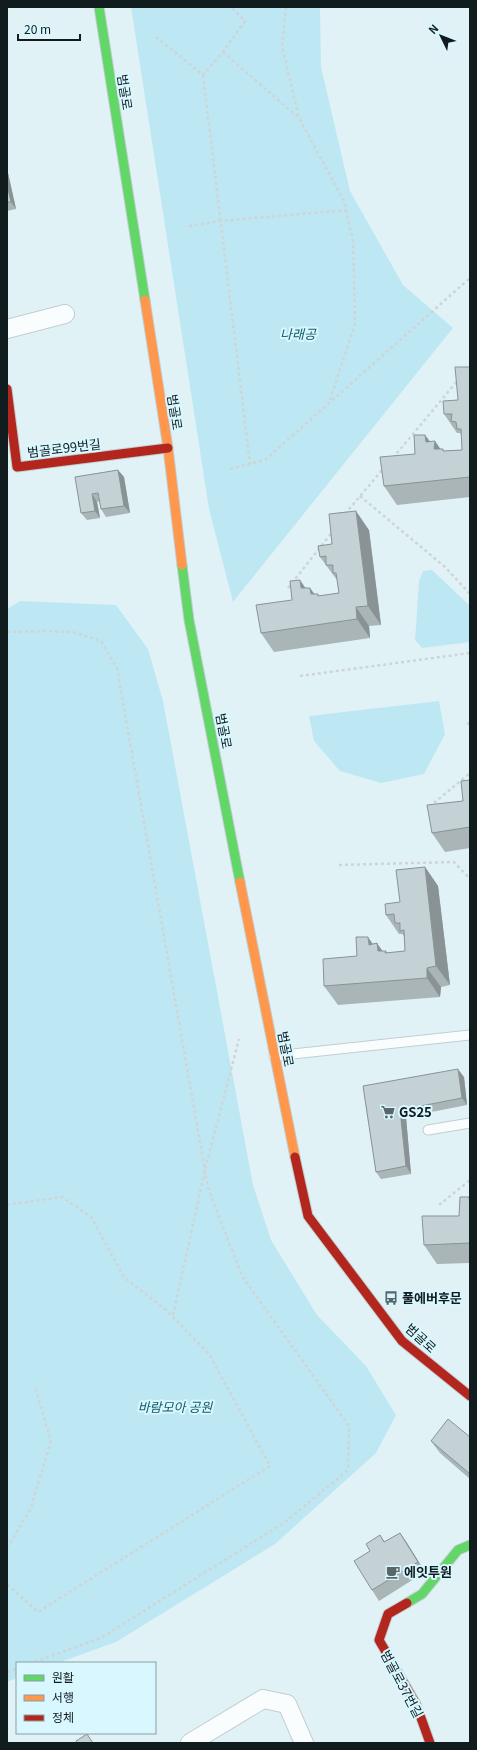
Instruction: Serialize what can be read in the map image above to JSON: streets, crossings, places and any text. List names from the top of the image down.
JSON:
{
  "streets": {
    "street": ["범골로", "범골로99번길", "범골로37번길"]
  },
  "crossings": [
    ["범골로", "범골로99번길"]
  ],
  "parks": ["나래공", "바람모아 공원"],
  "places": {
    "supermarket": ["GS25"],
    "bus stop": ["풀에버후문"],
    "cafe": ["에잇투원"]
  },
  "legend": ["원활", "서행", "정체"],
  "scale_bar": "20 m",
  "north": "top left"
}
